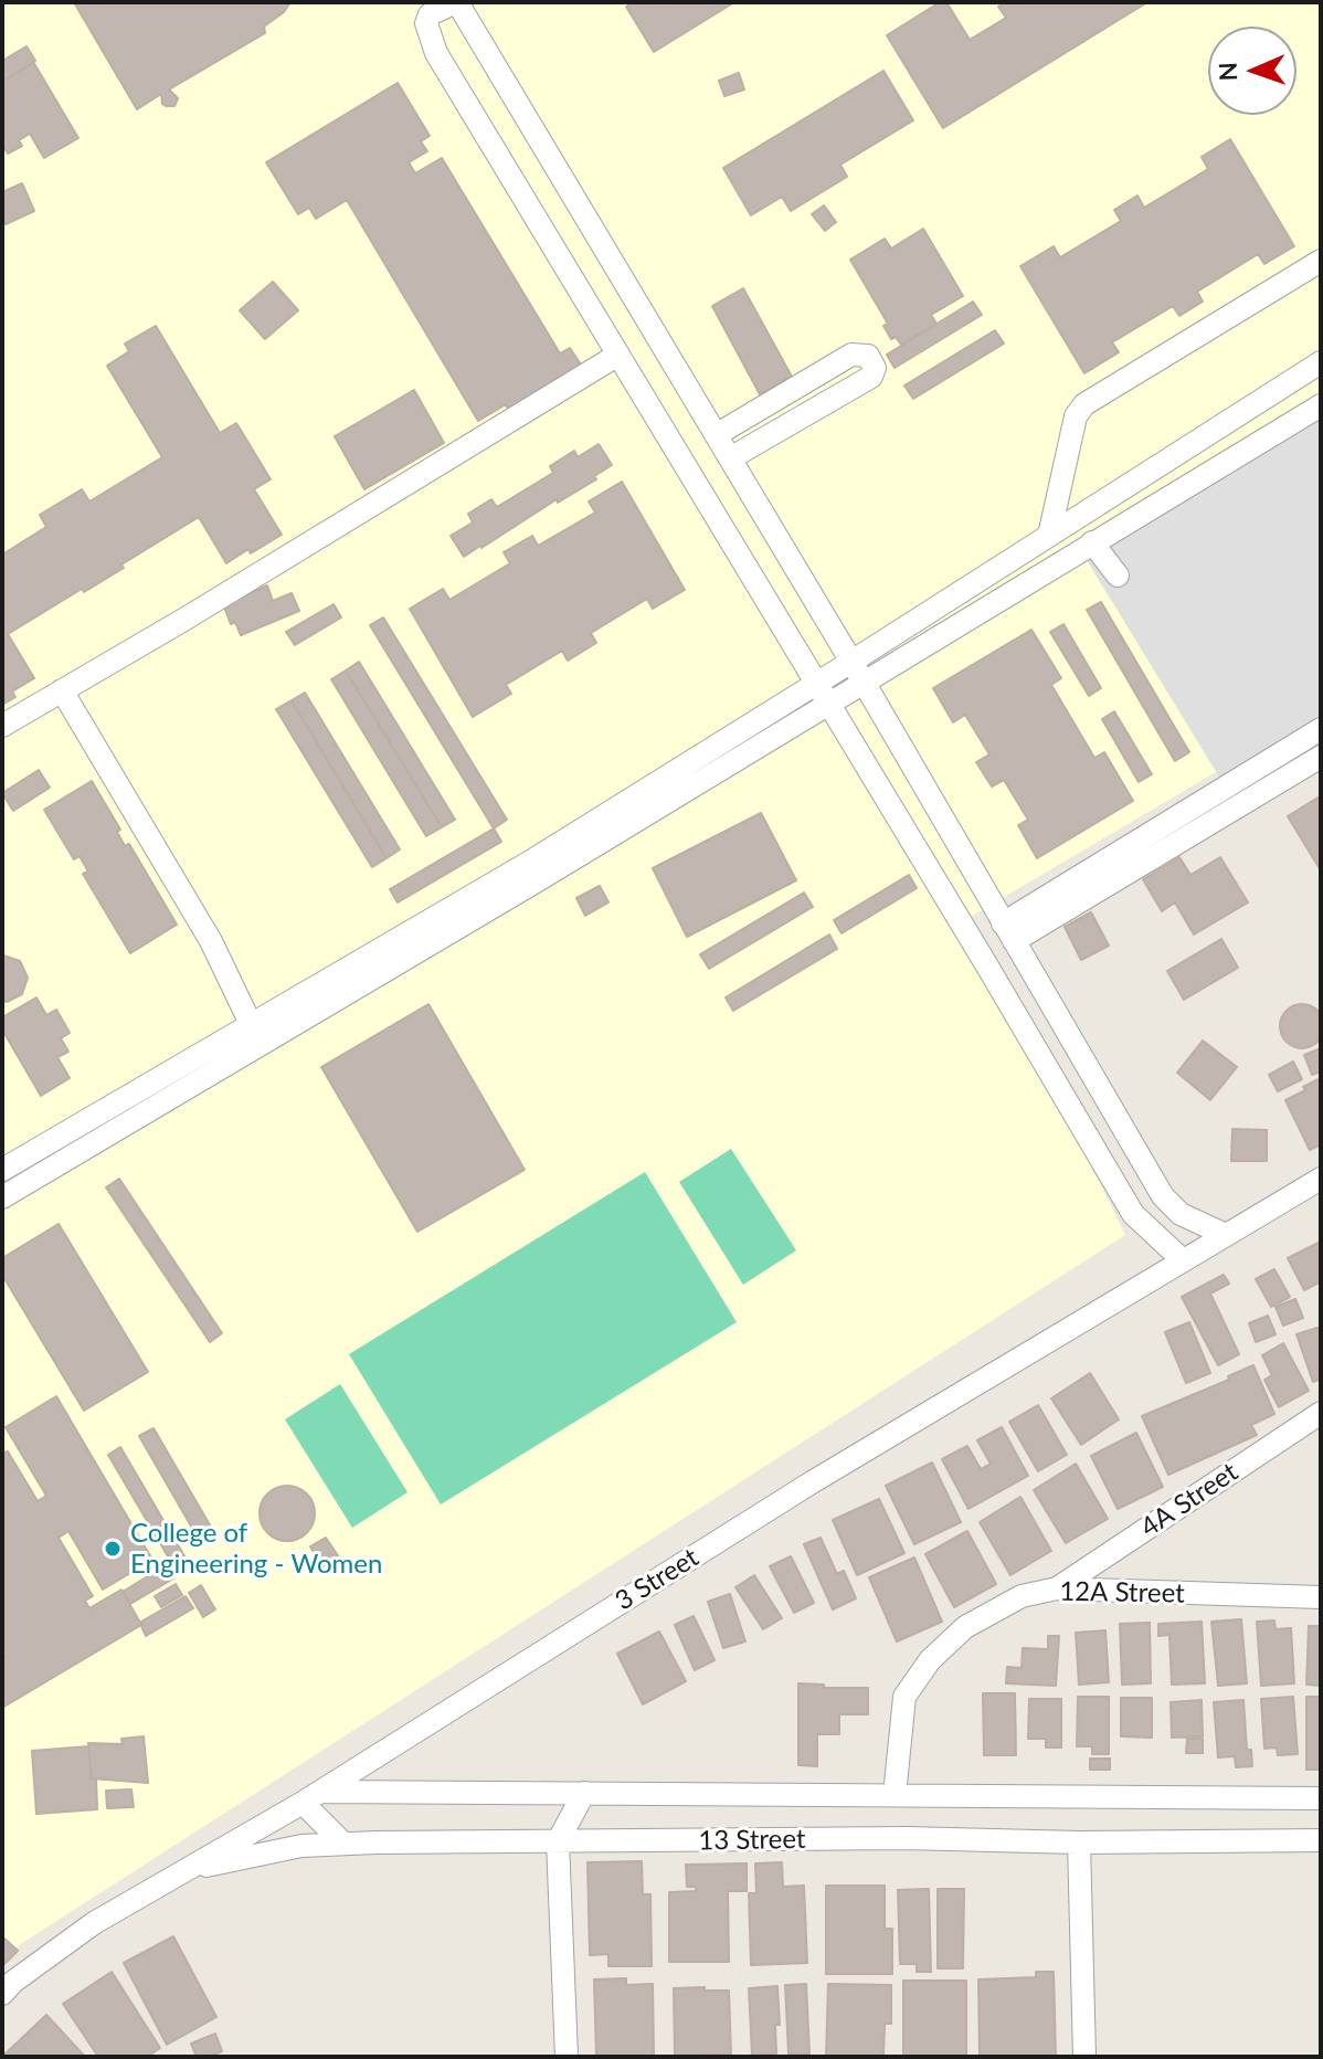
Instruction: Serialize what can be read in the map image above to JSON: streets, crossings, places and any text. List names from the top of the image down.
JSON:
{
  "streets": {
    "street": [
      "4A Street",
      "3 Street",
      "12A Street",
      "13 Street"
    ]
  },
  "crossings": [
    ["4A Street", "12A Street"],
    ["3 Street", "13 Street"],
    ["12A Street", "13 Street"]
  ],
  "places": ["College of Engineering - Women"],
  "north": "left"
}
